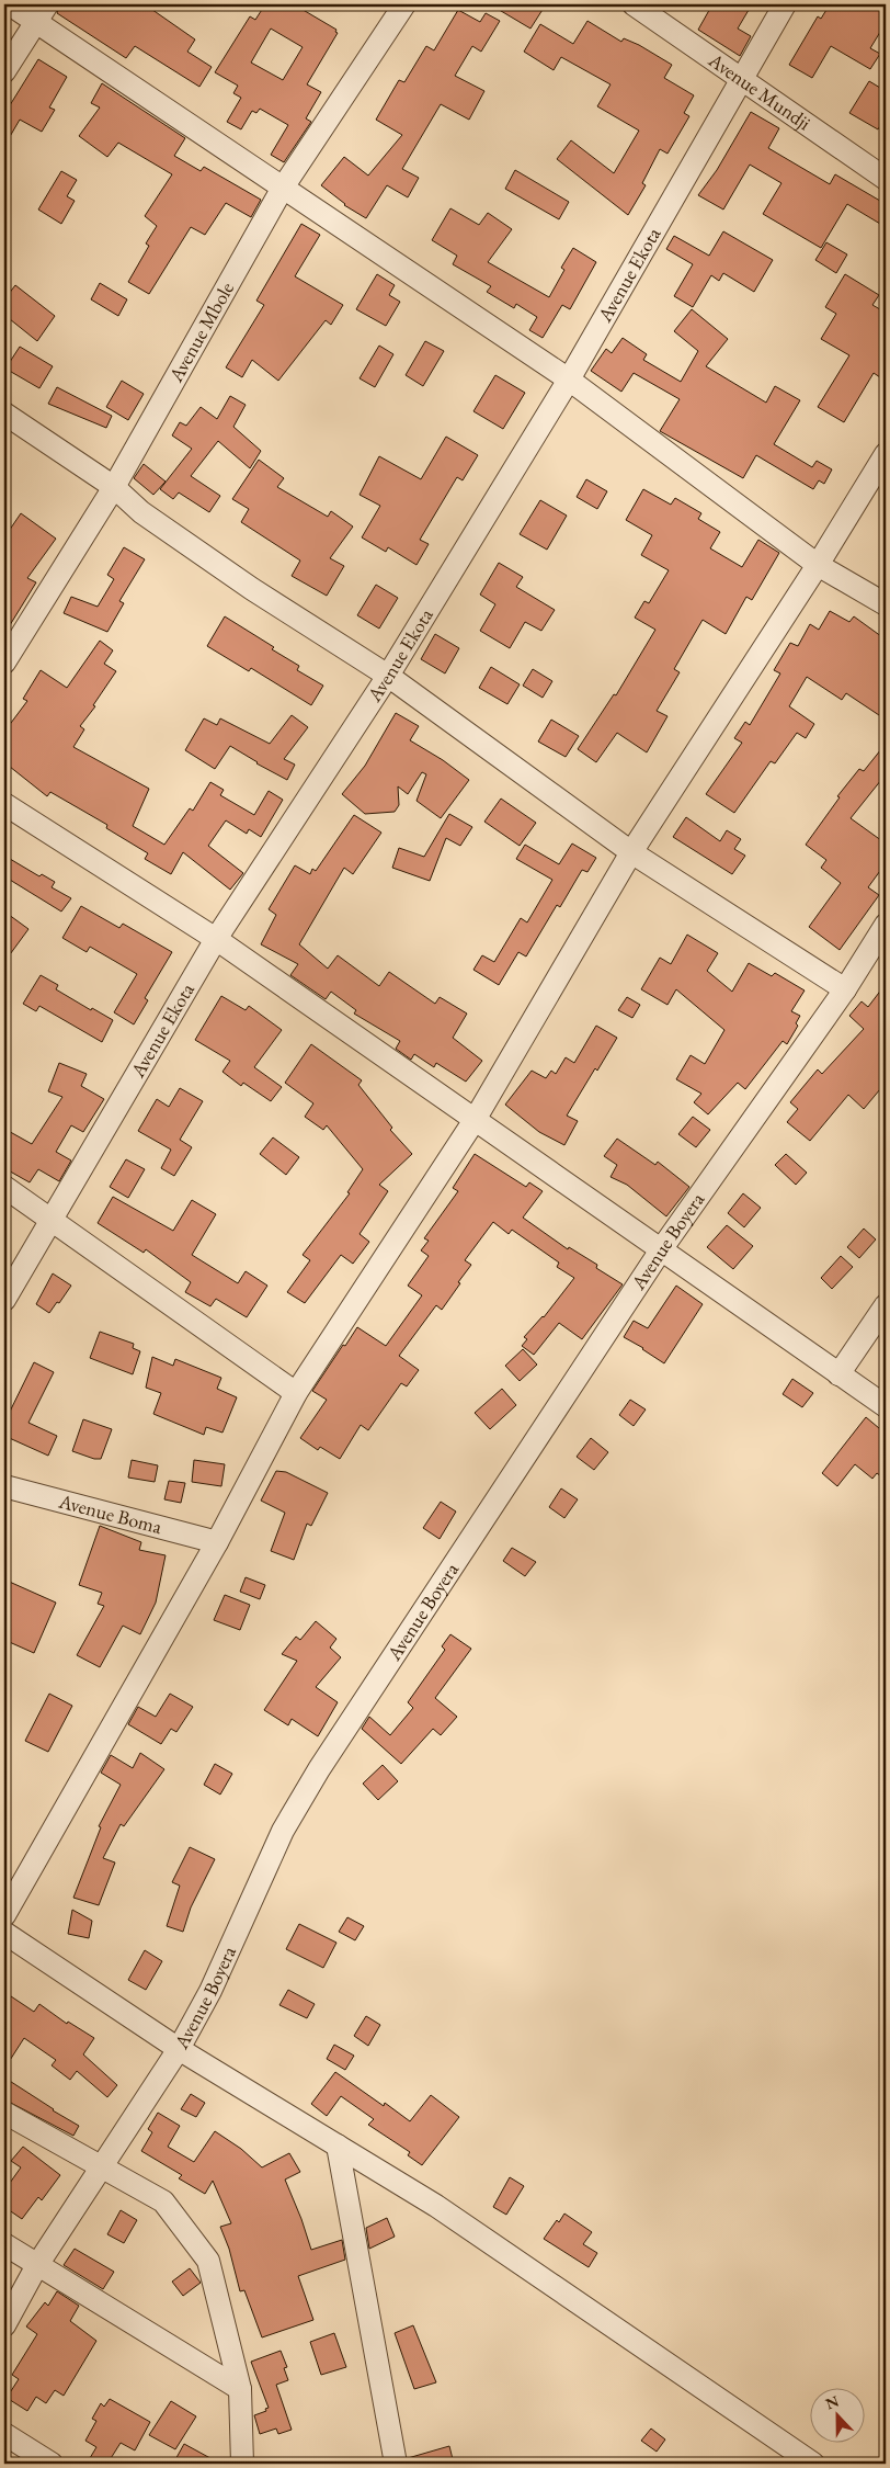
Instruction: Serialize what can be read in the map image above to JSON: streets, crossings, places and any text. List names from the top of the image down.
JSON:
{
  "streets": {
    "street": [
      "Avenue Mundji",
      "Avenue Ekota",
      "Avenue Mbole",
      "Avenue Boyera",
      "Avenue Boma"
    ]
  },
  "crossings": [
    ["Avenue Mundji", "Avenue Ekota"]
  ],
  "north": "top"
}
